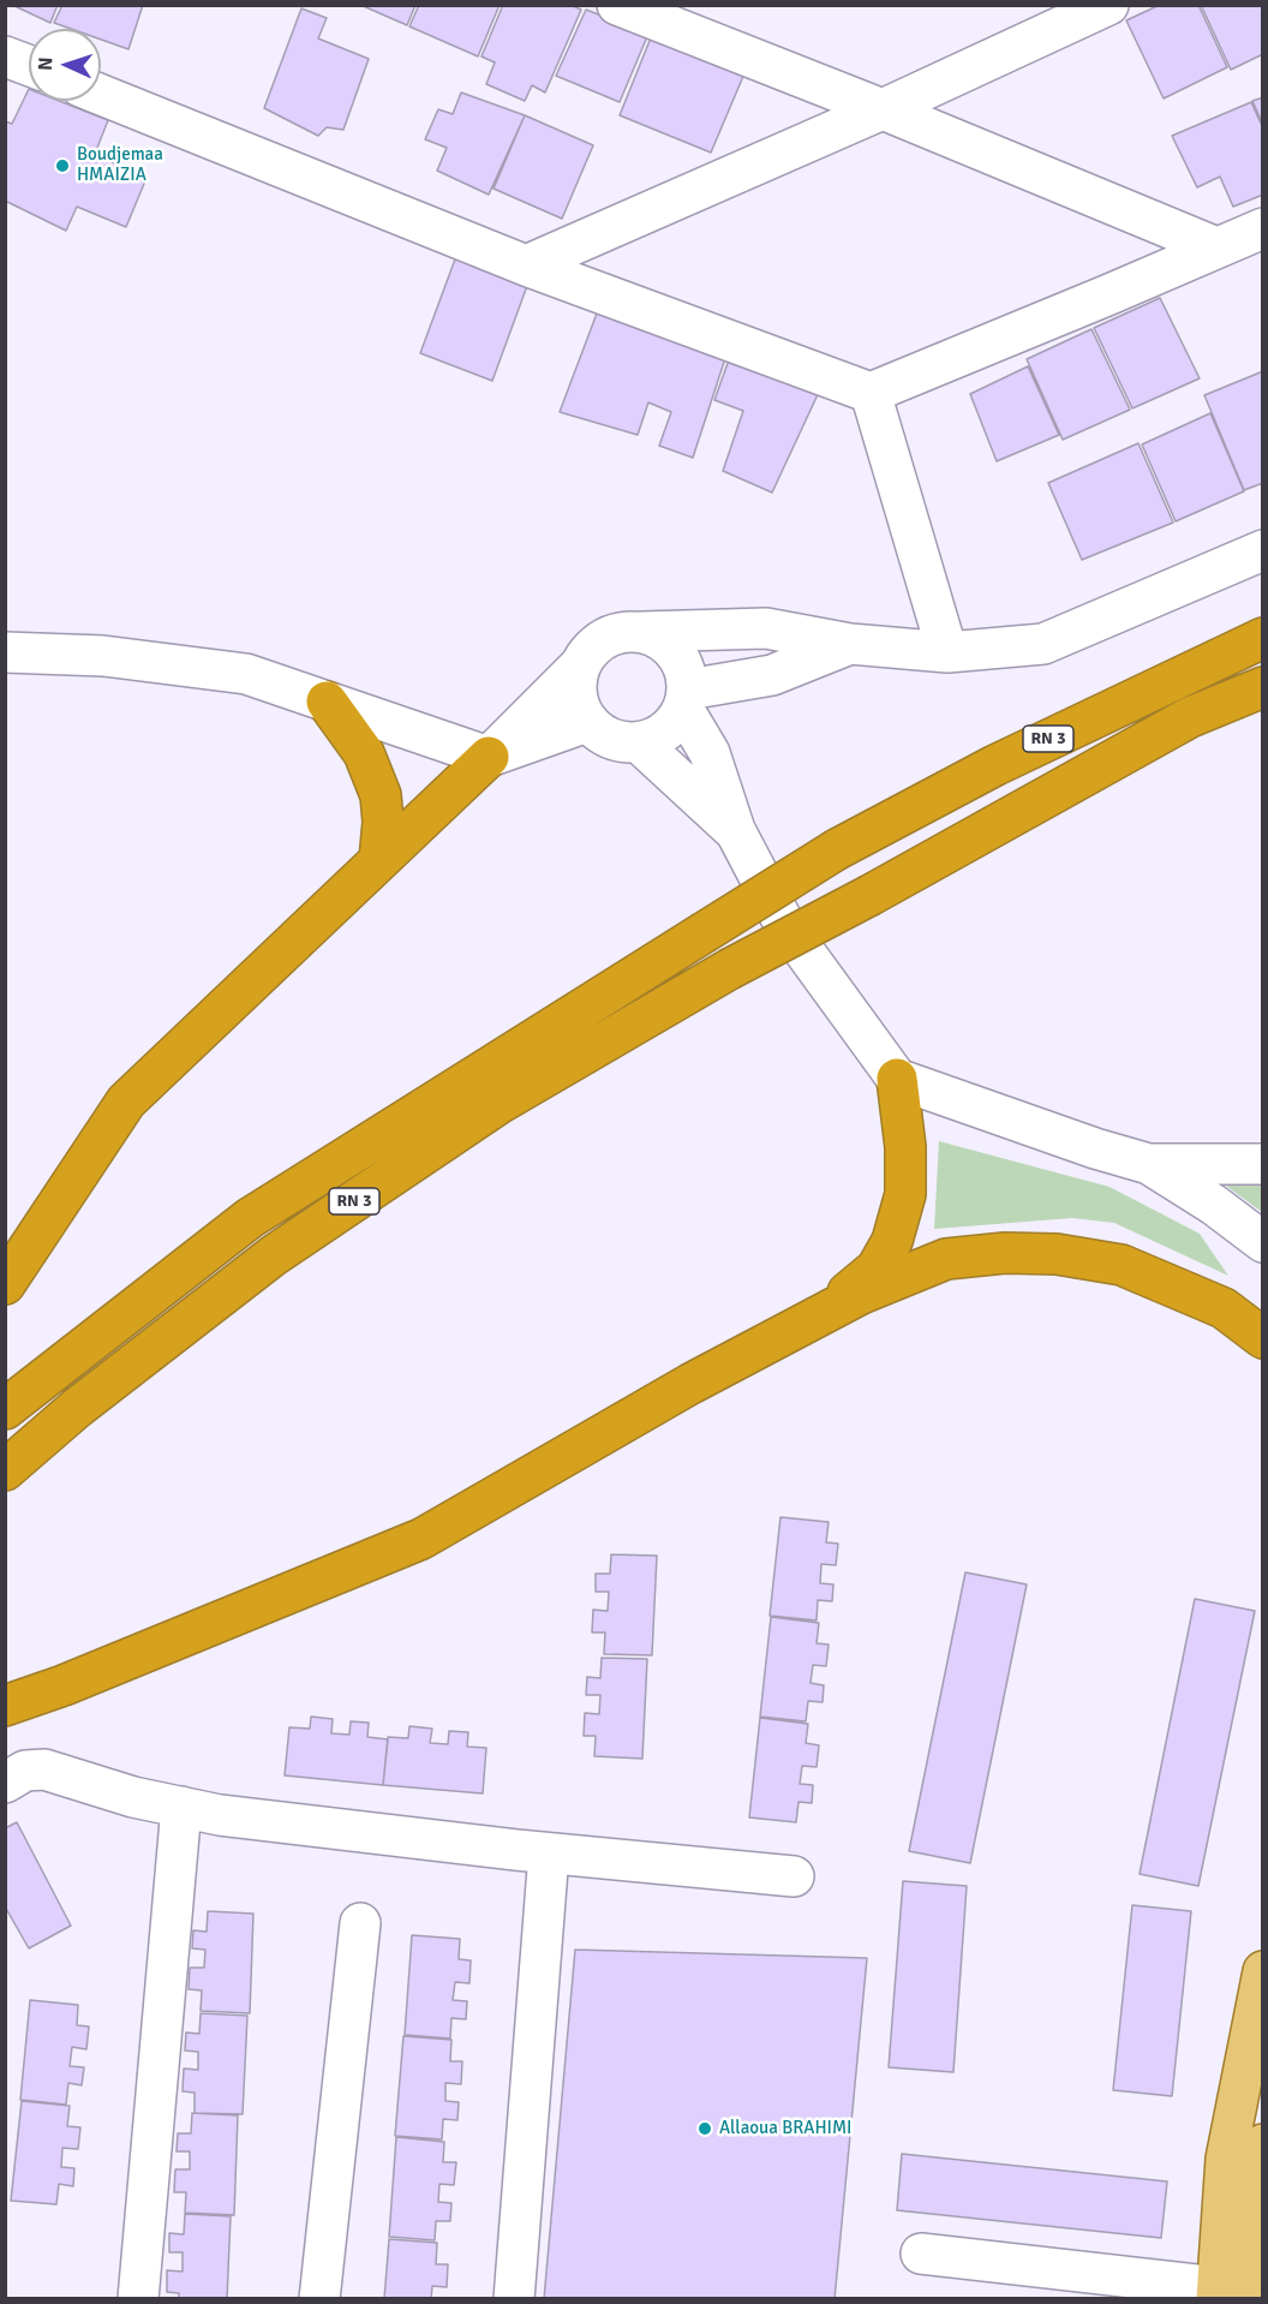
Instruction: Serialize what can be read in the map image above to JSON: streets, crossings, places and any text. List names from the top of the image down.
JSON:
{
  "streets": {
    "highway": ["RN 3"]
  },
  "places": ["Boudjemaa HMAIZIA", "Allaoua BRAHIMI"],
  "north": "left"
}
